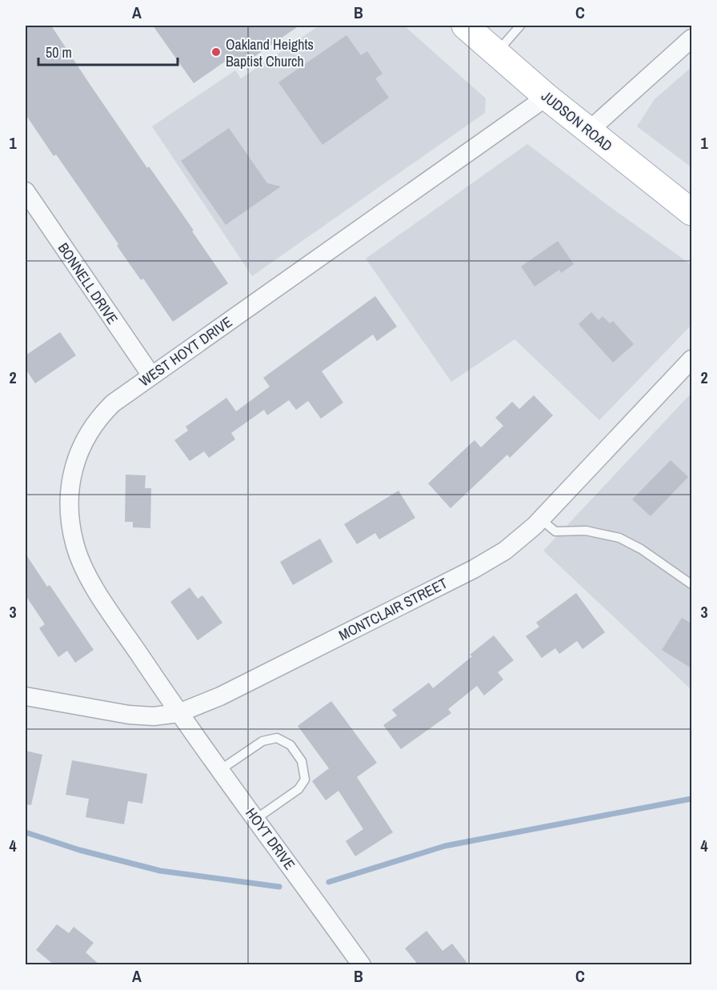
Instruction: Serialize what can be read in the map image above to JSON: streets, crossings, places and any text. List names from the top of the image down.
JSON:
{
  "streets": {
    "main road": ["JUDSON ROAD"],
    "street": [
      "BONNELL DRIVE",
      "WEST HOYT DRIVE",
      "MONTCLAIR STREET",
      "HOYT DRIVE"
    ]
  },
  "crossings": [
    ["JUDSON ROAD", "WEST HOYT DRIVE"],
    ["BONNELL DRIVE", "WEST HOYT DRIVE"],
    ["WEST HOYT DRIVE", "MONTCLAIR STREET"],
    ["WEST HOYT DRIVE", "HOYT DRIVE"],
    ["MONTCLAIR STREET", "HOYT DRIVE"]
  ],
  "places": ["Oakland Heights Baptist Church"],
  "scale_bar": "50 m",
  "grid": {
    "columns": ["A", "B", "C"],
    "rows": [
      "1",
      "2",
      "3",
      "4"
    ]
  }
}
